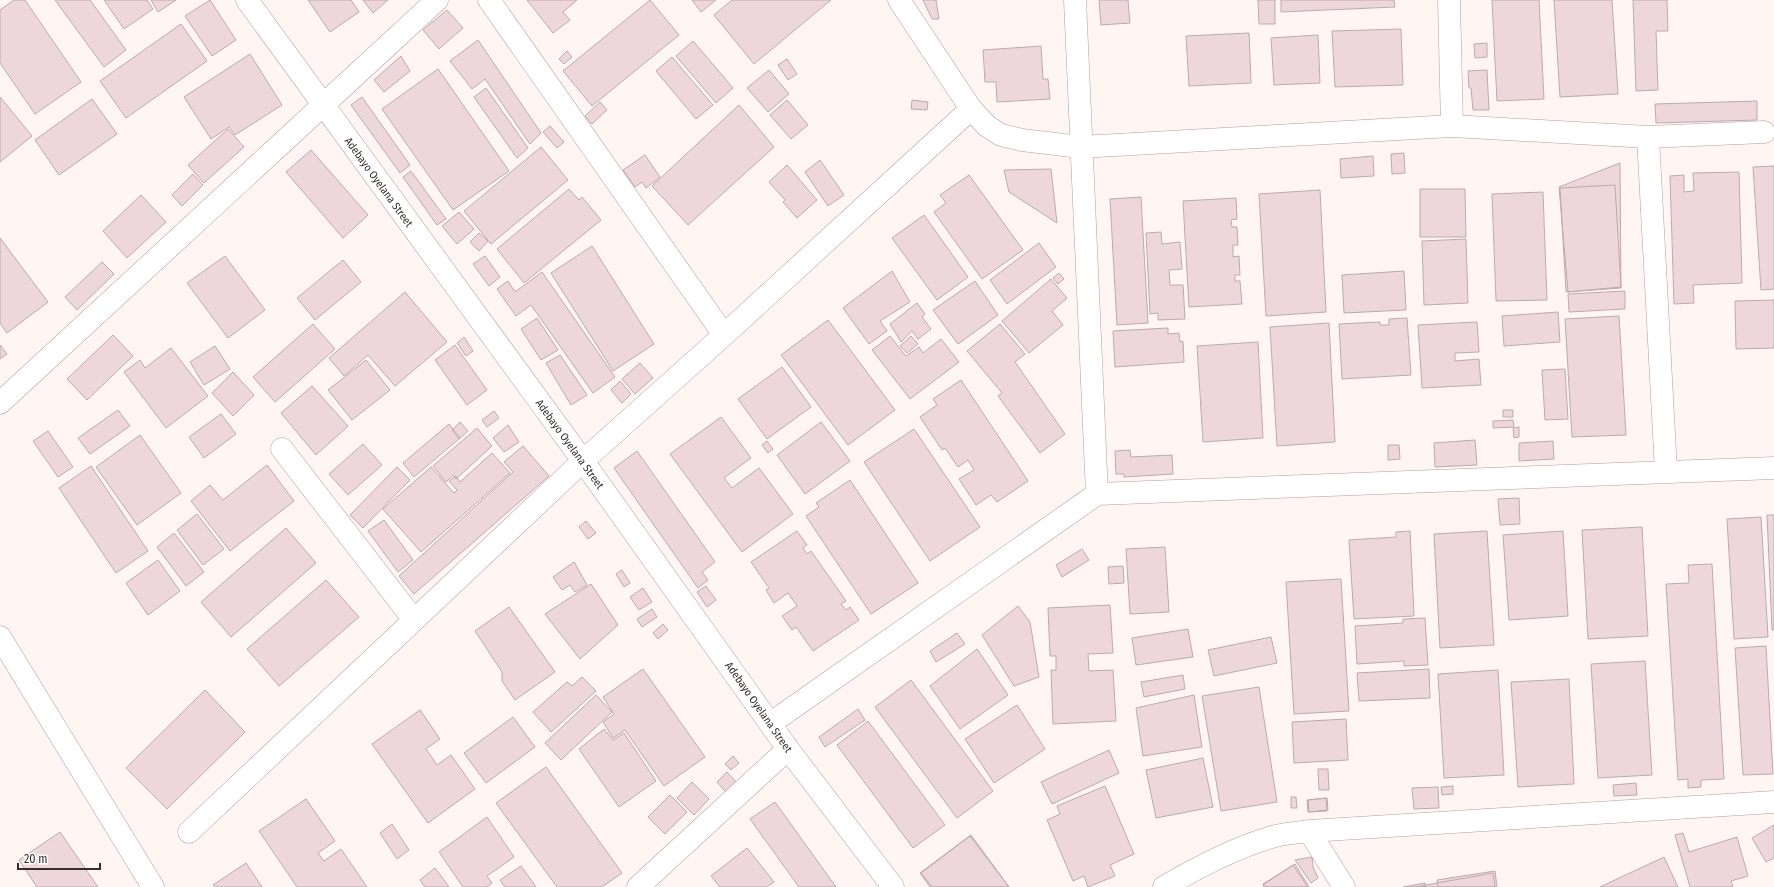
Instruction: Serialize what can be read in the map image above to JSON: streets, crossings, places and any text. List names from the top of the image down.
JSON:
{
  "streets": {
    "street": ["Adebayo Oyelana Street"]
  },
  "scale_bar": "20 m"
}
